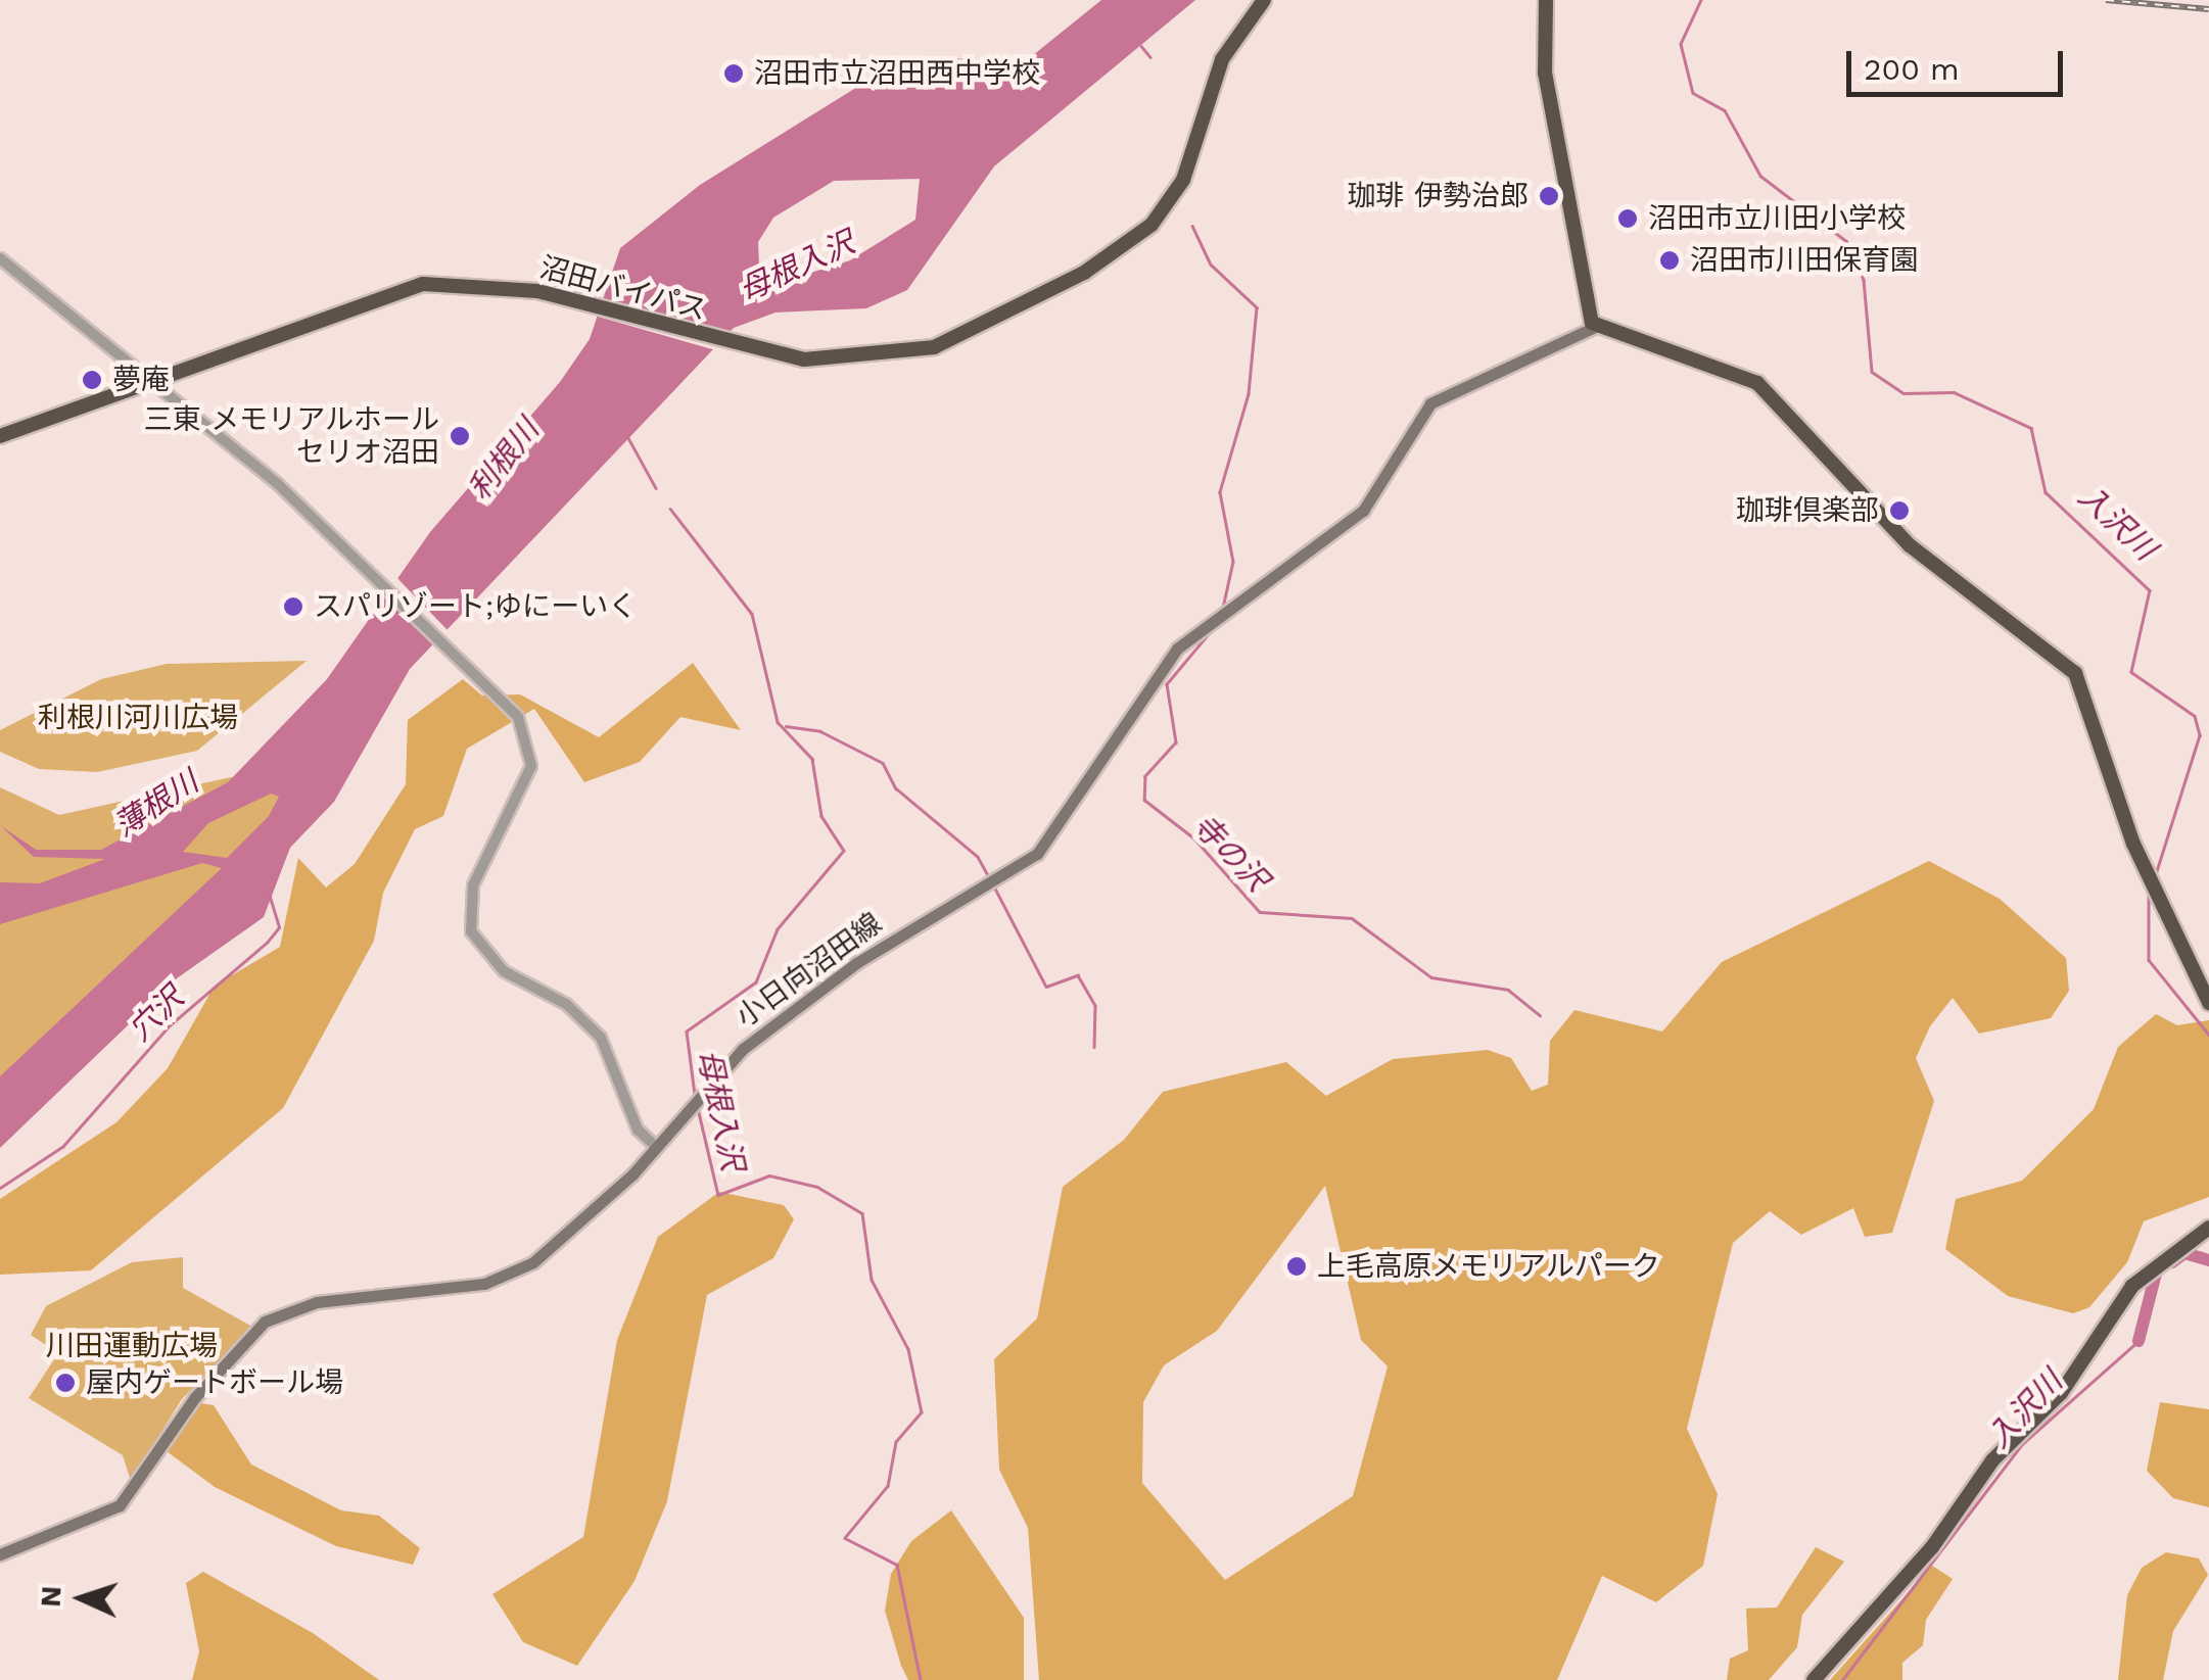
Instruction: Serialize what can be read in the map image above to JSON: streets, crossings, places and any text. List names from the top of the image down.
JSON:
{
  "streets": {
    "highway": ["沼田バイパス"],
    "main road": ["小日向沼田線"]
  },
  "water": [
    "母根入沢",
    "利根川",
    "入沢川",
    "薄根川",
    "寺の沢",
    "穴沢"
  ],
  "parks": ["利根川河川広場", "川田運動広場"],
  "places": [
    "沼田市立沼田西中学校",
    "珈琲 伊勢治郎",
    "沼田市立川田小学校",
    "沼田市川田保育園",
    "夢庵",
    "三東 メモリアルホール セリオ沼田",
    "珈琲倶楽部",
    "スパリゾート;ゆにーいく",
    "上毛高原メモリアルパーク",
    "屋内ゲートボール場"
  ],
  "scale_bar": "200 m",
  "north": "left"
}
